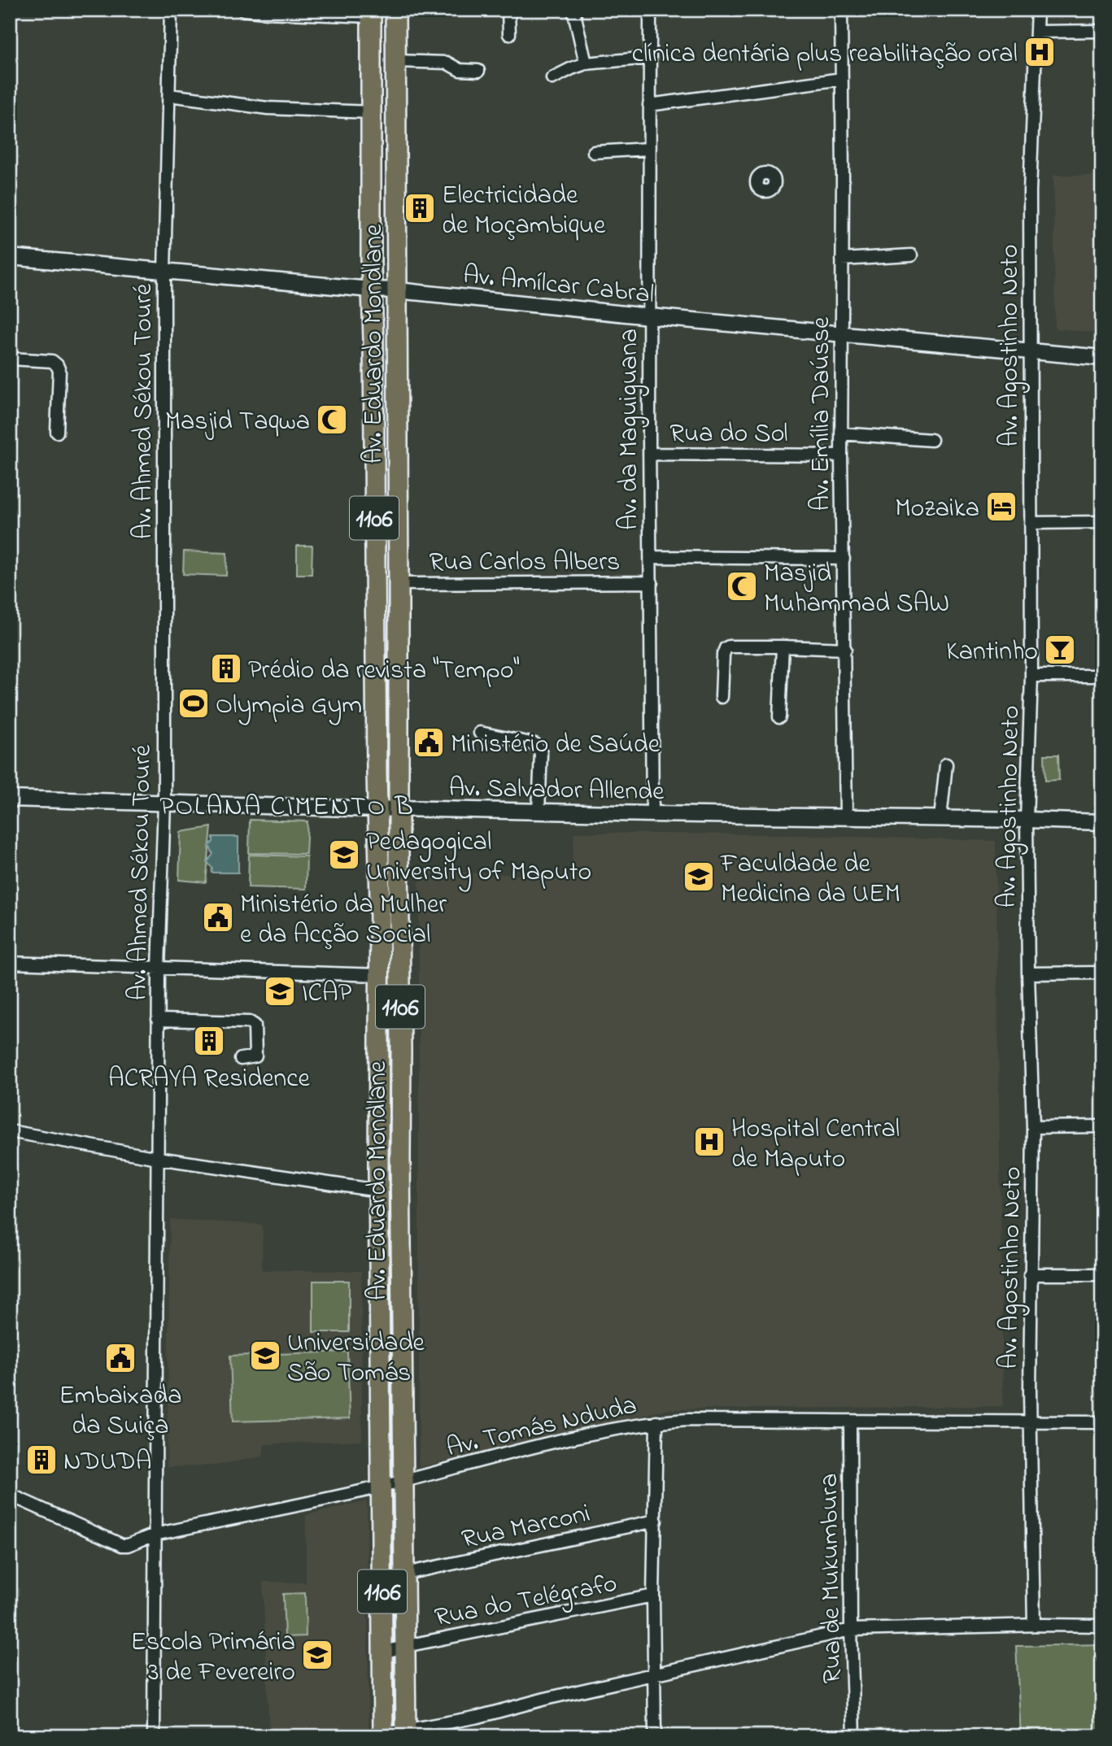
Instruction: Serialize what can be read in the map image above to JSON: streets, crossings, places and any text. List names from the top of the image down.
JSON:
{
  "streets": {
    "main road": ["Av. Eduardo Mondlane", "1106"],
    "street": [
      "Av. Amílcar Cabral",
      "Av. Agostinho Neto",
      "Av. Ahmed Sékou Touré",
      "Av. Emília Daússe",
      "Av. da Maguiguana",
      "Rua do Sol",
      "Rua Carlos Albers",
      "Av. Salvador Allende",
      "Av. Tomás Nduda",
      "Rua Marconi",
      "Rua de Mukumbura",
      "Rua do Telégrafo"
    ]
  },
  "crossings": [
    ["Av. Amílcar Cabral", "Av. Eduardo Mondlane"],
    ["Av. Amílcar Cabral", "Av. Agostinho Neto"],
    ["Av. Amílcar Cabral", "Av. Ahmed Sékou Touré"],
    ["Av. Amílcar Cabral", "Av. Emília Daússe"],
    ["Av. Amílcar Cabral", "Av. da Maguiguana"],
    ["Av. Eduardo Mondlane", "Rua Carlos Albers"],
    ["Av. Eduardo Mondlane", "Av. Salvador Allende"],
    ["Av. Eduardo Mondlane", "Av. Tomás Nduda"],
    ["Av. Eduardo Mondlane", "Rua Marconi"],
    ["Av. Eduardo Mondlane", "Rua do Telégrafo"],
    ["Av. Agostinho Neto", "Av. Salvador Allende"],
    ["Av. Agostinho Neto", "Av. Tomás Nduda"],
    ["Av. Ahmed Sékou Touré", "Av. Salvador Allende"],
    ["Av. Ahmed Sékou Touré", "Av. Tomás Nduda"],
    ["Av. Emília Daússe", "Rua do Sol"],
    ["Av. Emília Daússe", "Av. Salvador Allende"],
    ["Av. da Maguiguana", "Rua do Sol"],
    ["Av. da Maguiguana", "Rua Carlos Albers"],
    ["Av. da Maguiguana", "Av. Salvador Allende"],
    ["Av. Tomás Nduda", "Rua de Mukumbura"]
  ],
  "districts": ["POLANA CIMENTO B"],
  "places": {
    "hospital": ["clínica dentária plus reabilitação oral", "Hospital Central de Maputo"],
    "building": [
      "Electricidade de Moçambique",
      "Prédio da revista \"Tempo\"",
      "ACRAYA Residence",
      "NDUDA"
    ],
    "mosque": ["Masjid Taqwa", "Masjid Muhammad SAW"],
    "hotel": ["Mozaika"],
    "bar": ["Kantinho"],
    "sports": ["Olympia Gym"],
    "public building": ["Ministério de Saúde", "Ministério da Mulher e da Acção Social", "Embaixada da Suiça"],
    "school or university": [
      "Pedagogical University of Maputo",
      "Faculdade de Medicina da UEM",
      "ICAP",
      "Universidade São Tomás",
      "Escola Primária 3 de Fevereiro"
    ]
  }
}
